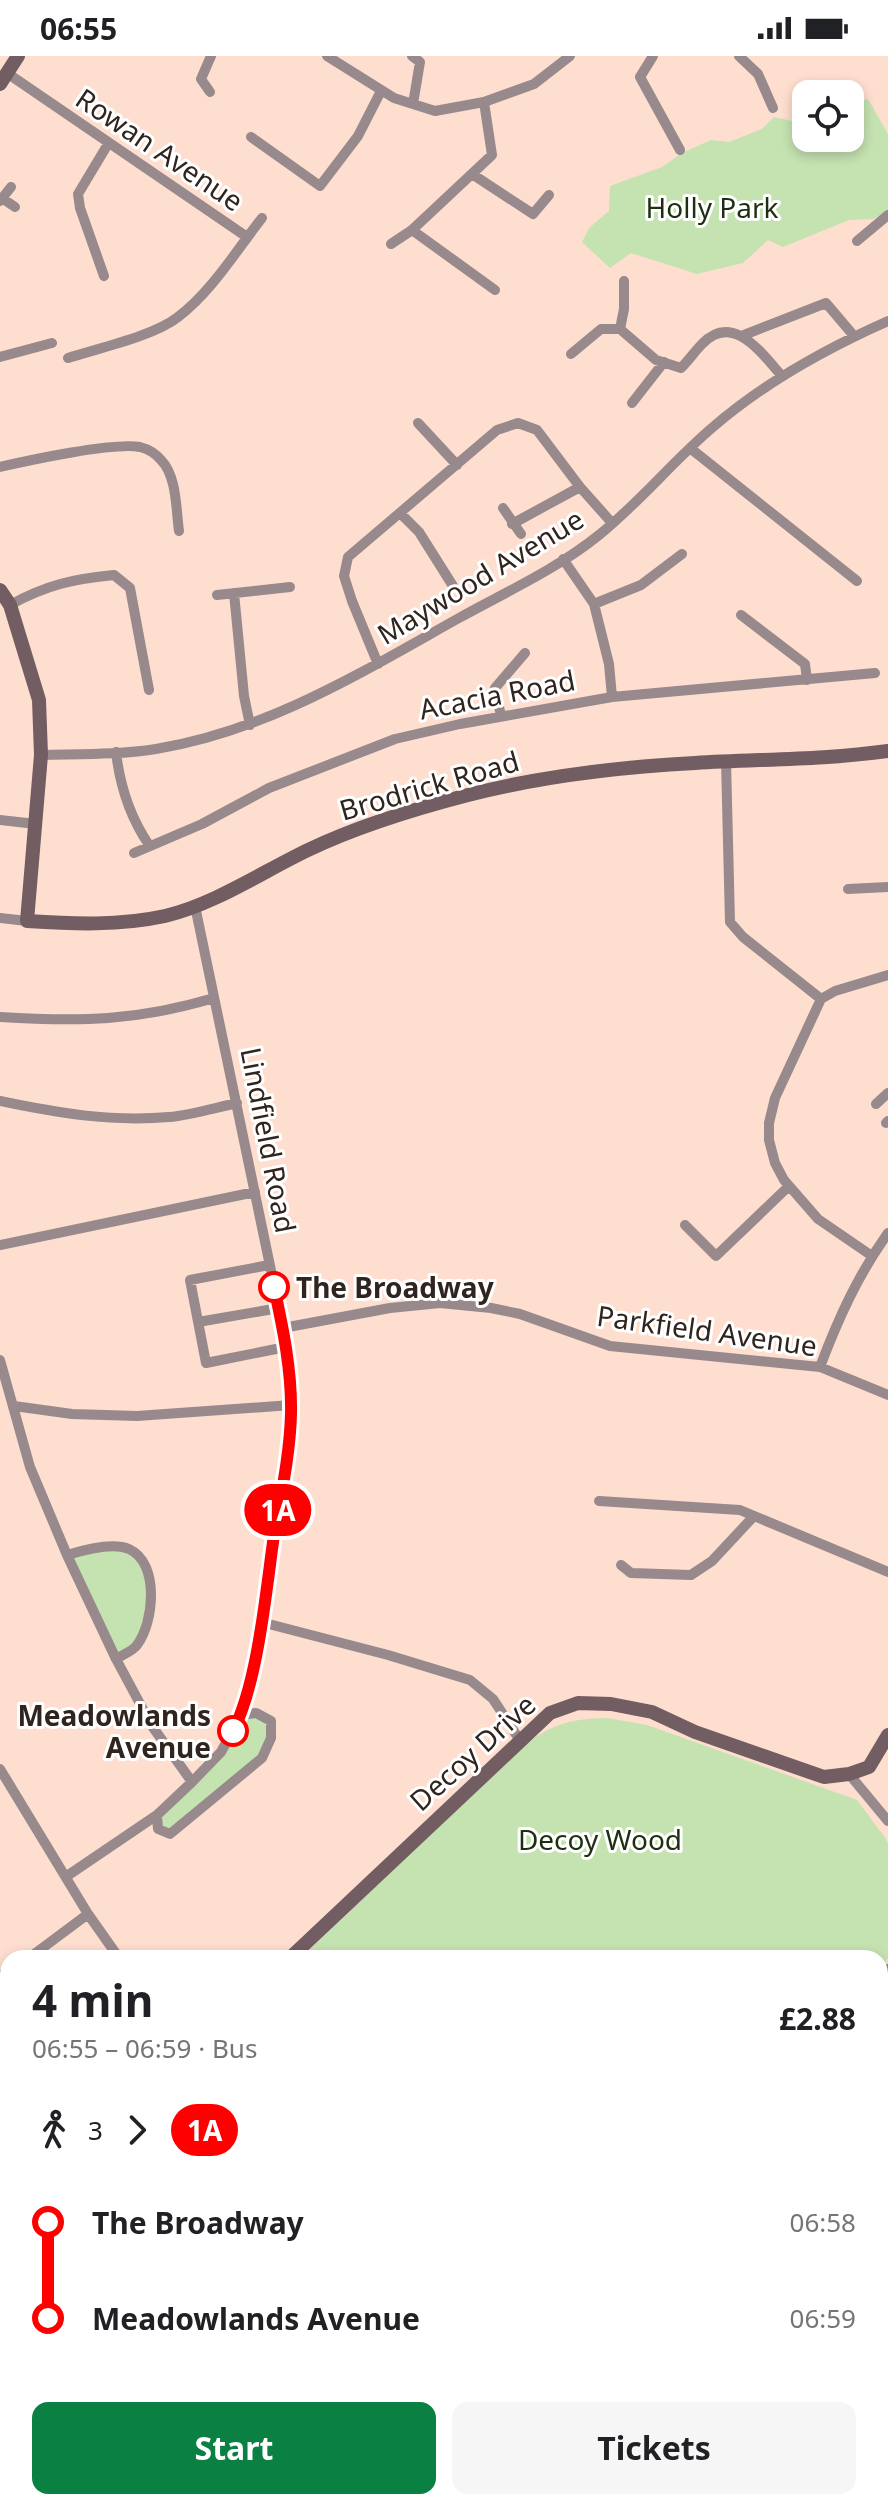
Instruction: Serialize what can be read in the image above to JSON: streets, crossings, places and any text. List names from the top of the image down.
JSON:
{
  "streets": {
    "street": [
      "Rowan Avenue",
      "Maywood Avenue",
      "Acacia Road",
      "Brodrick Road",
      "Lindfield Road",
      "Parkfield Avenue",
      "Decoy Drive"
    ]
  },
  "crossings": [
    ["Brodrick Road", "Lindfield Road"],
    ["Lindfield Road", "Parkfield Avenue"]
  ],
  "parks": ["Holly Park", "Decoy Wood"],
  "places": ["The Broadway", "Meadowlands Avenue"],
  "lines": ["bus line 1A"],
  "page": {
    "status": "06:55",
    "on_map": "1A",
    "heading": ["4 min", "06:55 – 06:59 · Bus", "£2.88"],
    "legs": ["3", "1A"],
    "list": [
      {
        "name": "The Broadway",
        "value": "06:58"
      },
      {
        "name": "Meadowlands Avenue",
        "value": "06:59"
      }
    ],
    "buttons": ["Start", "Tickets"]
  }
}
